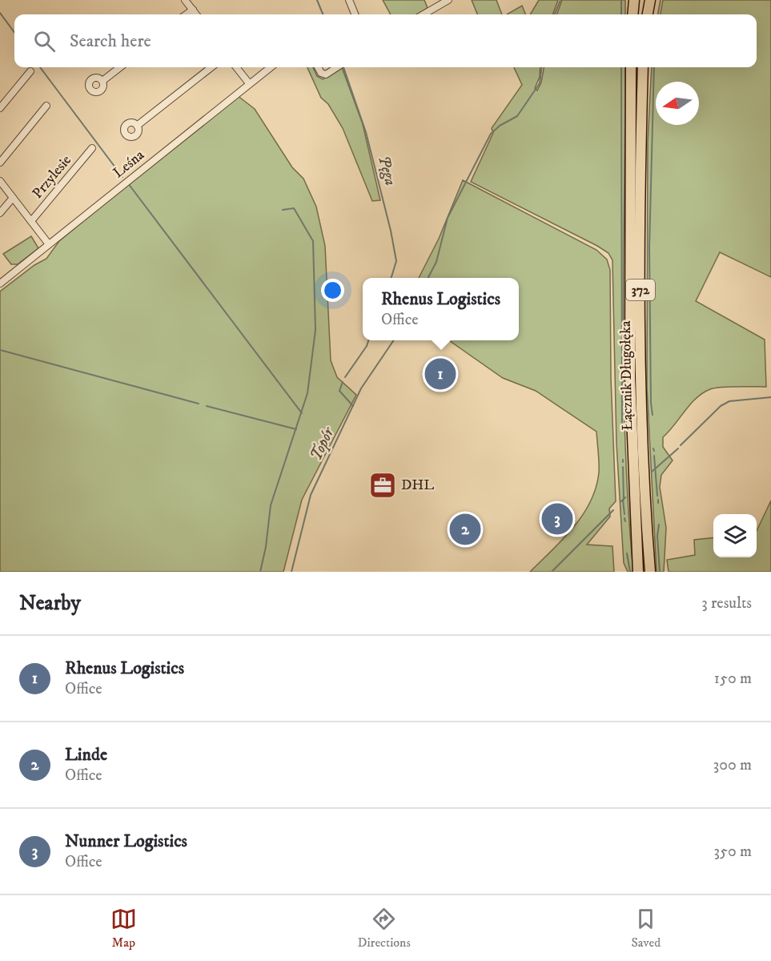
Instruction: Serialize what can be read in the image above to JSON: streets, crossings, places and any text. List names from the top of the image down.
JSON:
{
  "streets": {
    "main road": ["372", "Łącznik Długołęka"],
    "street": ["Leśna", "Przylesie"]
  },
  "crossings": [
    ["Leśna", "Przylesie"]
  ],
  "water": ["Pęga", "Topór"],
  "places": {
    "office": ["DHL"]
  },
  "north": "left",
  "page": {
    "search": "Search here",
    "popup": ["Rhenus Logistics", "Office"],
    "pins": ["1", "3", "2"],
    "heading": ["Nearby", "3 results"],
    "list": [
      {
        "mark": "1",
        "name": "Rhenus Logistics",
        "note": "Office",
        "value": "150 m"
      },
      {
        "mark": "2",
        "name": "Linde",
        "note": "Office",
        "value": "300 m"
      },
      {
        "mark": "3",
        "name": "Nunner Logistics",
        "note": "Office",
        "value": "350 m"
      }
    ],
    "nav": ["Map", "Directions", "Saved"]
  }
}
